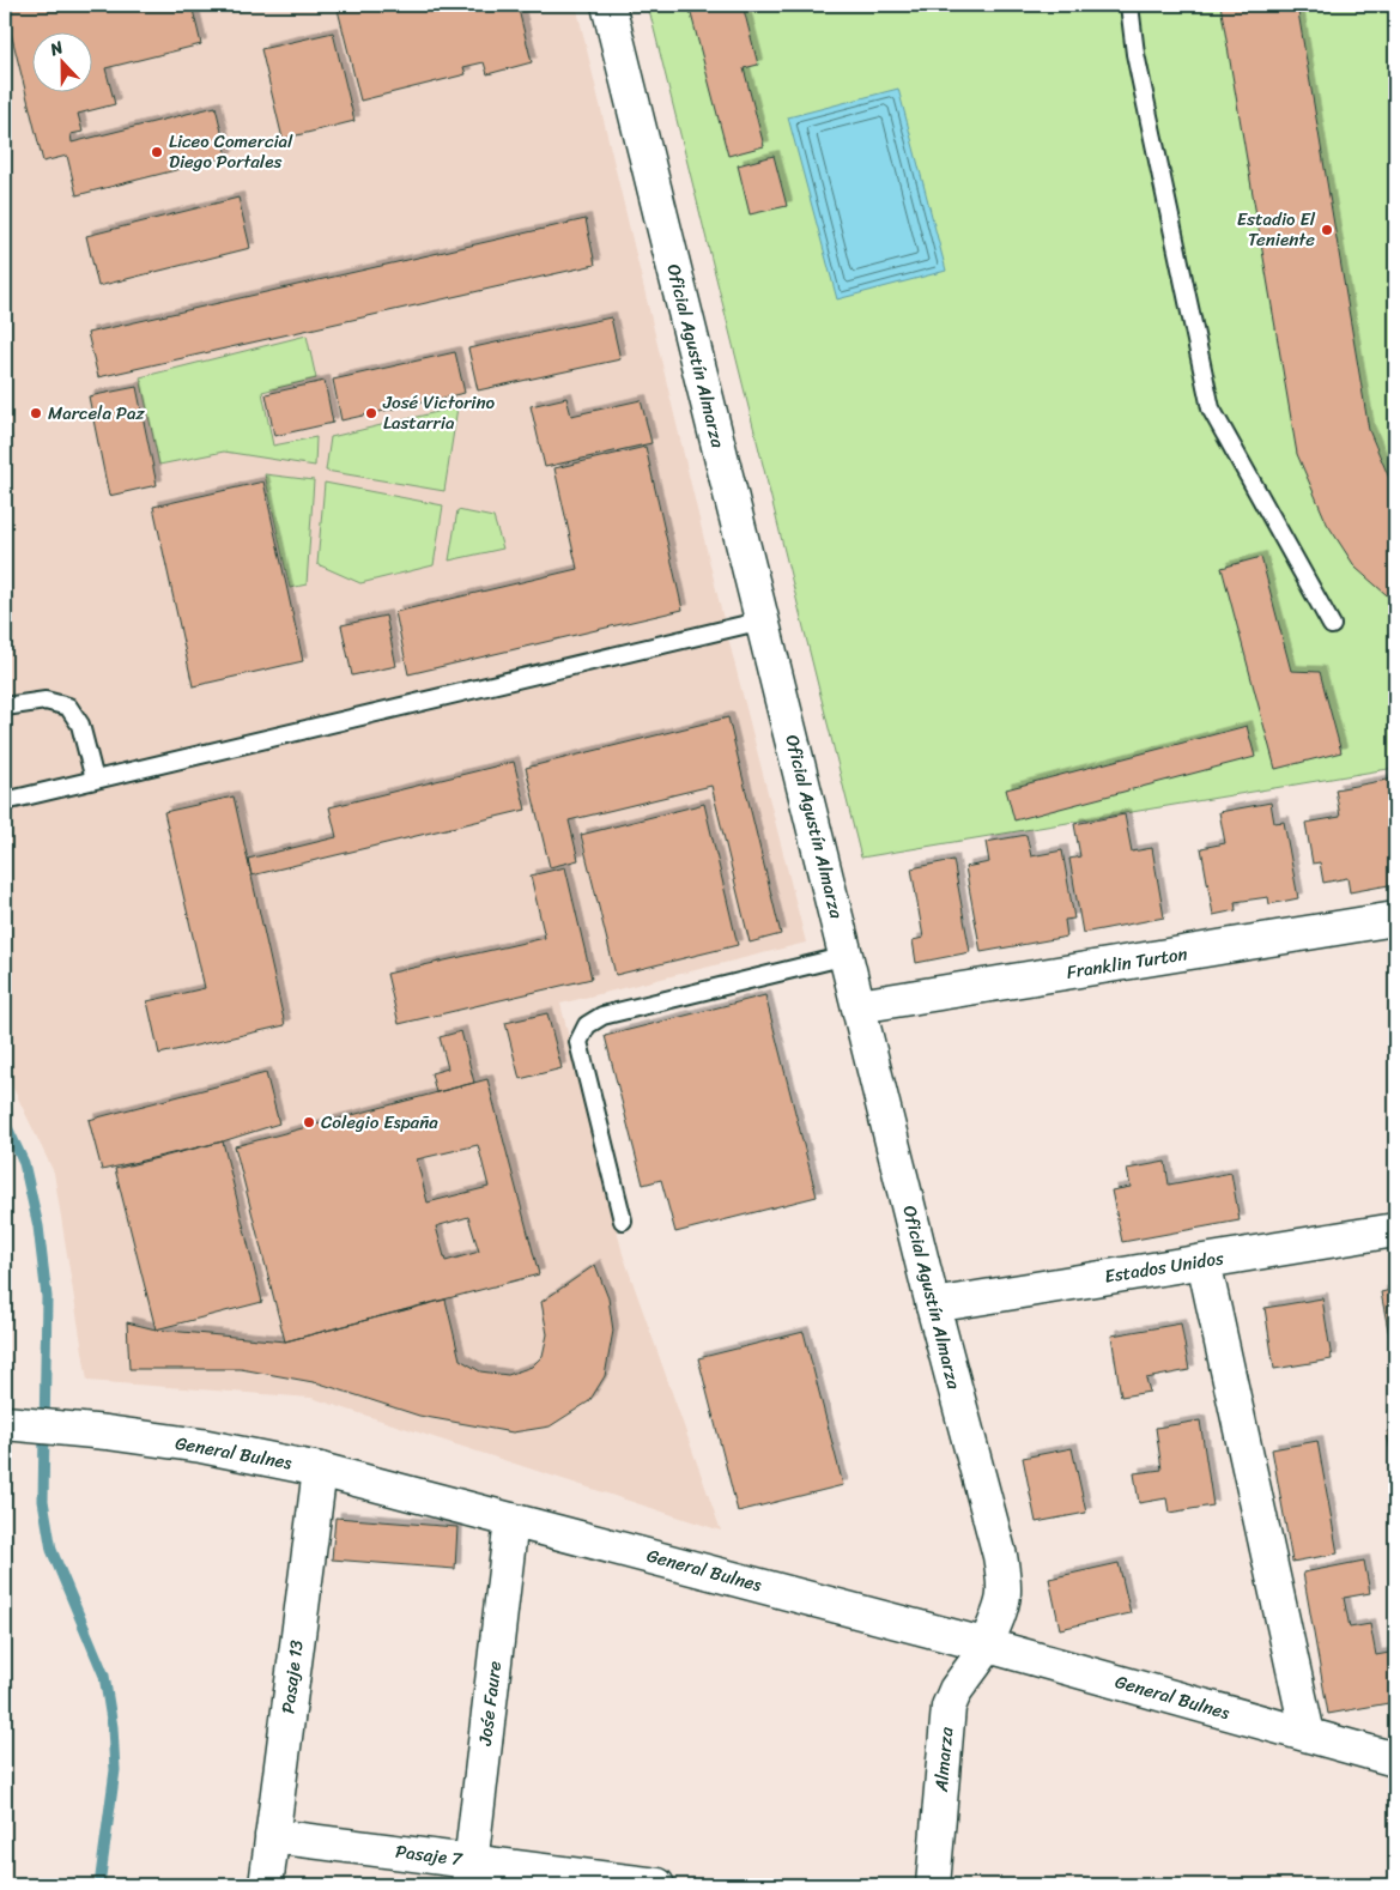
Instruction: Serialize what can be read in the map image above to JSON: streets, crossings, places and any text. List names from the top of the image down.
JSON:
{
  "streets": {
    "street": [
      "Oficial Agustín Almarza",
      "Franklin Turton",
      "Estados Unidos",
      "General Bulnes",
      "Pasaje 13",
      "Jośe Faure",
      "Almarza",
      "Pasaje 7"
    ]
  },
  "crossings": [
    ["Oficial Agustín Almarza", "Franklin Turton"],
    ["Oficial Agustín Almarza", "Estados Unidos"],
    ["Oficial Agustín Almarza", "General Bulnes"],
    ["Oficial Agustín Almarza", "Almarza"],
    ["General Bulnes", "Pasaje 13"],
    ["General Bulnes", "Jośe Faure"],
    ["General Bulnes", "Almarza"],
    ["Pasaje 13", "Pasaje 7"],
    ["Jośe Faure", "Pasaje 7"]
  ],
  "places": [
    "Liceo Comercial Diego Portales",
    "Estadio El Teniente",
    "Marcela Paz",
    "José Victorino Lastarria",
    "Colegio España"
  ],
  "north": "top"
}
